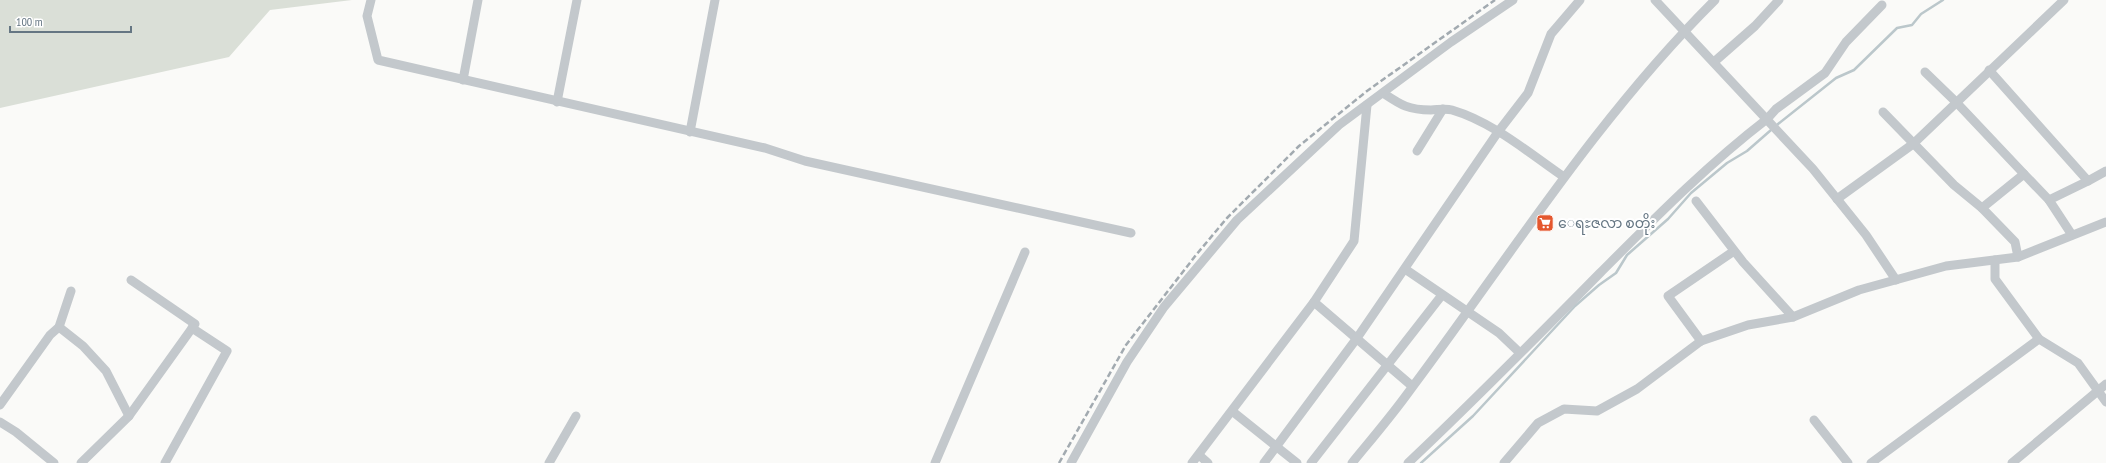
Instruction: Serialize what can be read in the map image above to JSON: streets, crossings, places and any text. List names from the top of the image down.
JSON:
{
  "places": {
    "supermarket": ["ေရႊဇလာ စတိုး"]
  },
  "scale_bar": "100 m"
}
